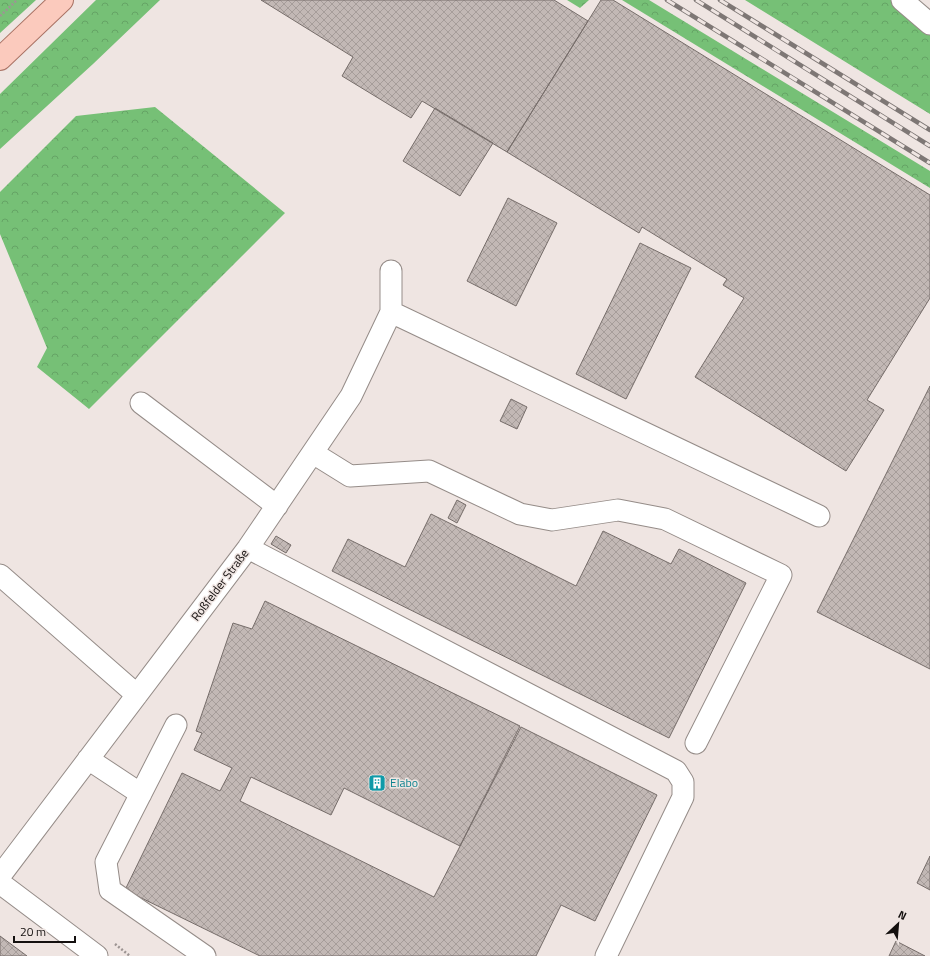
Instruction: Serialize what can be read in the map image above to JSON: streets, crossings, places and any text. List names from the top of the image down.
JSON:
{
  "streets": {
    "street": ["Roßfelder Straße"]
  },
  "places": {
    "building": ["Elabo"]
  },
  "scale_bar": "20 m",
  "north": "top right"
}
